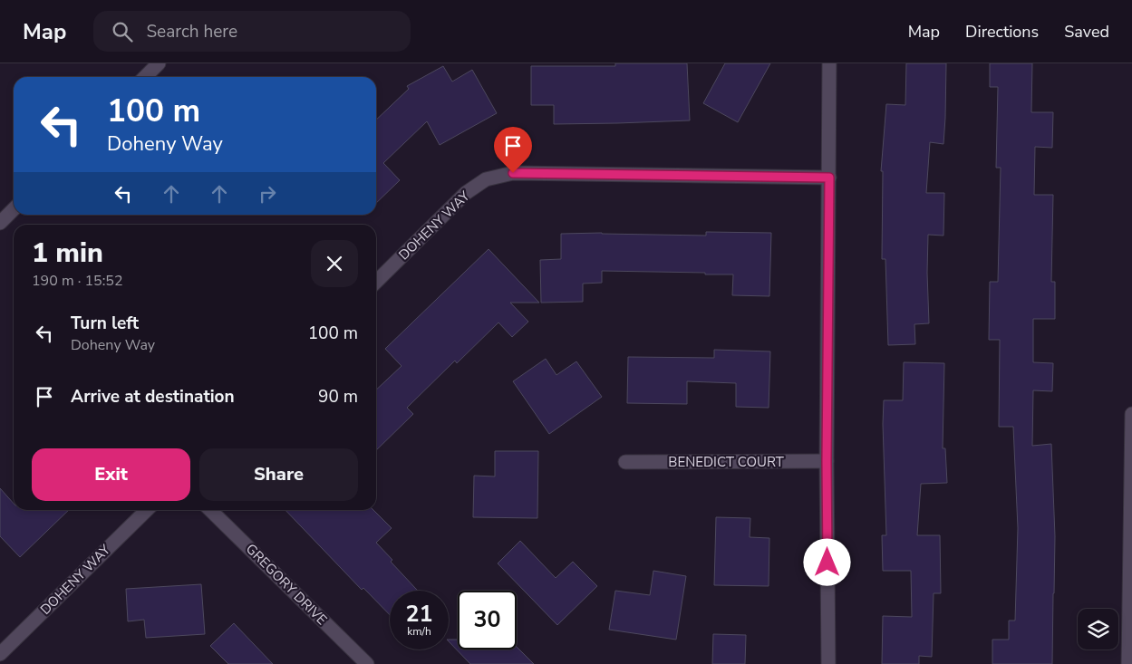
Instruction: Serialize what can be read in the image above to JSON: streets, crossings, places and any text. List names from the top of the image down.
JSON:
{
  "streets": {
    "street": ["DOHENY WAY", "BENEDICT COURT", "GREGORY DRIVE"]
  },
  "page": {
    "header": "Map",
    "search": "Search here",
    "nav": ["Map", "Directions", "Saved"],
    "turn": ["100 m", "Doheny Way"],
    "heading": ["1 min", "190 m · 15:52"],
    "list": [
      {
        "name": "Turn left",
        "note": "Doheny Way",
        "value": "100 m"
      },
      {
        "name": "Arrive at destination",
        "value": "90 m"
      }
    ],
    "buttons": ["Exit", "Share"],
    "speed": "21 km/h",
    "limit": "30"
  }
}
